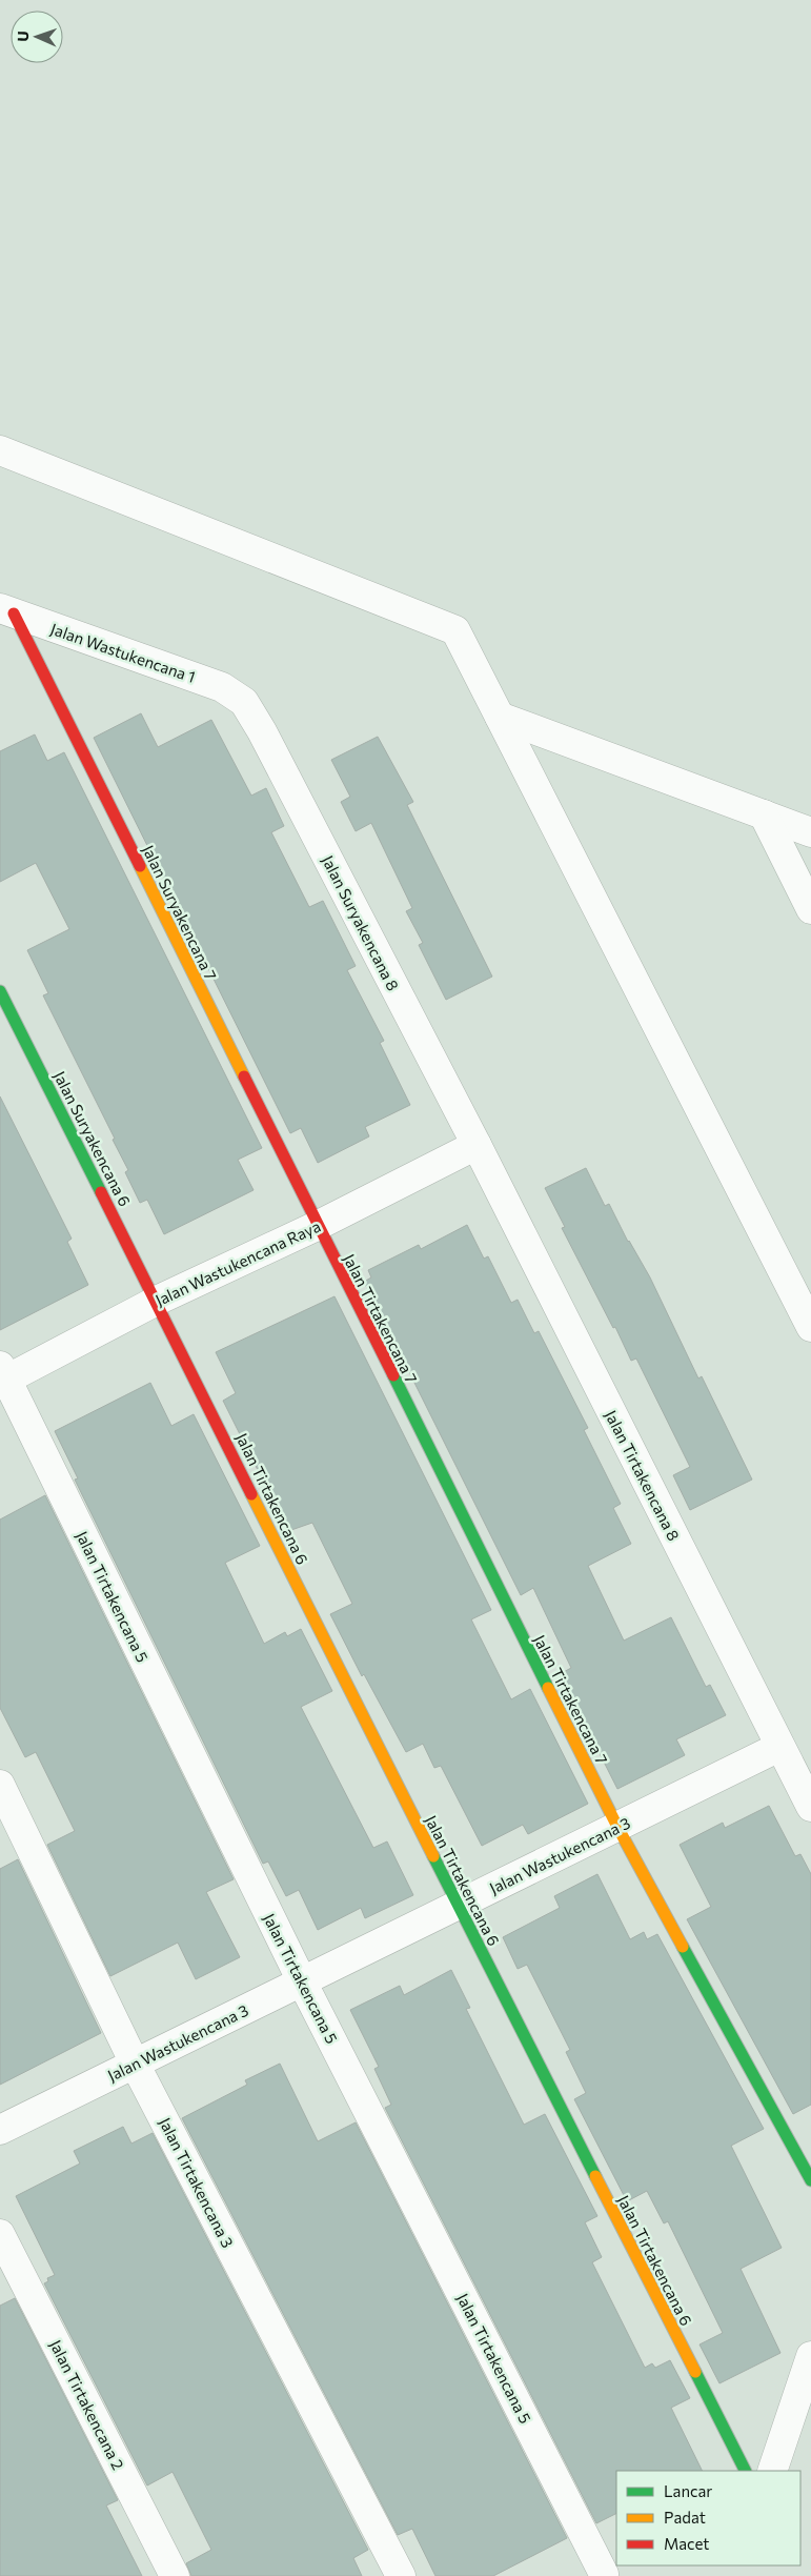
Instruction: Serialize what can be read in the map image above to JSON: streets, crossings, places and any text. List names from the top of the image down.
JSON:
{
  "streets": {
    "street": [
      "Jalan Wastukencana 1",
      "Jalan Suryakencana 7",
      "Jalan Suryakencana 8",
      "Jalan Suryakencana 6",
      "Jalan Wastukencana Raya",
      "Jalan Tirtakencana 7",
      "Jalan Tirtakencana 8",
      "Jalan Tirtakencana 6",
      "Jalan Tirtakencana 5",
      "Jalan Wastukencana 3",
      "Jalan Tirtakencana 3",
      "Jalan Tirtakencana 2"
    ]
  },
  "crossings": [
    ["Jalan Wastukencana 1", "Jalan Suryakencana 7"],
    ["Jalan Wastukencana 1", "Jalan Suryakencana 8"],
    ["Jalan Suryakencana 7", "Jalan Wastukencana Raya"],
    ["Jalan Suryakencana 7", "Jalan Tirtakencana 7"],
    ["Jalan Suryakencana 8", "Jalan Wastukencana Raya"],
    ["Jalan Suryakencana 8", "Jalan Tirtakencana 8"],
    ["Jalan Suryakencana 6", "Jalan Wastukencana Raya"],
    ["Jalan Suryakencana 6", "Jalan Tirtakencana 6"],
    ["Jalan Wastukencana Raya", "Jalan Tirtakencana 7"],
    ["Jalan Wastukencana Raya", "Jalan Tirtakencana 8"],
    ["Jalan Wastukencana Raya", "Jalan Tirtakencana 6"],
    ["Jalan Wastukencana Raya", "Jalan Tirtakencana 5"],
    ["Jalan Tirtakencana 7", "Jalan Wastukencana 3"],
    ["Jalan Tirtakencana 8", "Jalan Wastukencana 3"],
    ["Jalan Tirtakencana 6", "Jalan Wastukencana 3"],
    ["Jalan Tirtakencana 5", "Jalan Wastukencana 3"],
    ["Jalan Wastukencana 3", "Jalan Tirtakencana 3"]
  ],
  "legend": ["Lancar", "Padat", "Macet"],
  "north": "left"
}
